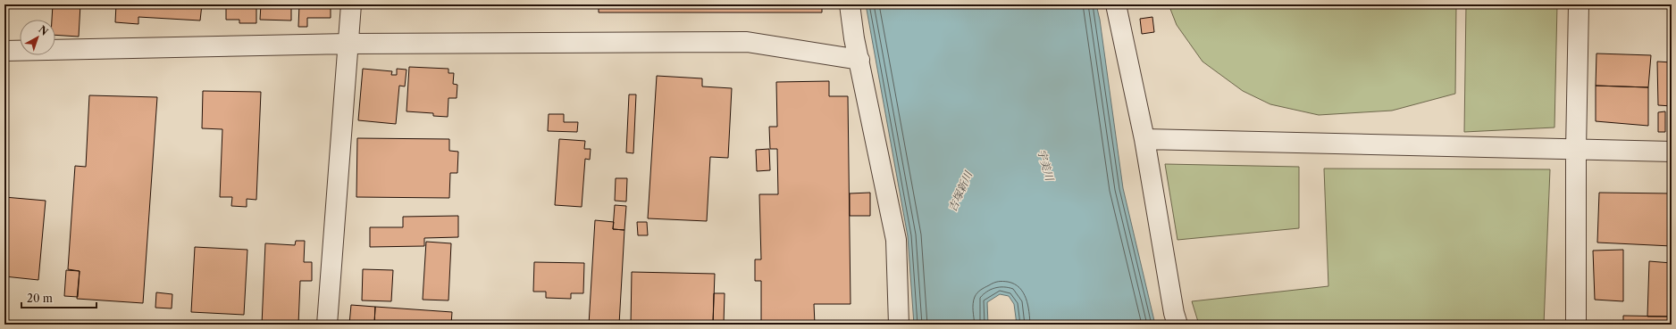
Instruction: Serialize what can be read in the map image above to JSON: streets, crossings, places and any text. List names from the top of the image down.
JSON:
{
  "water": ["宇美川", "吉塚新川"],
  "scale_bar": "20 m",
  "north": "top right"
}
